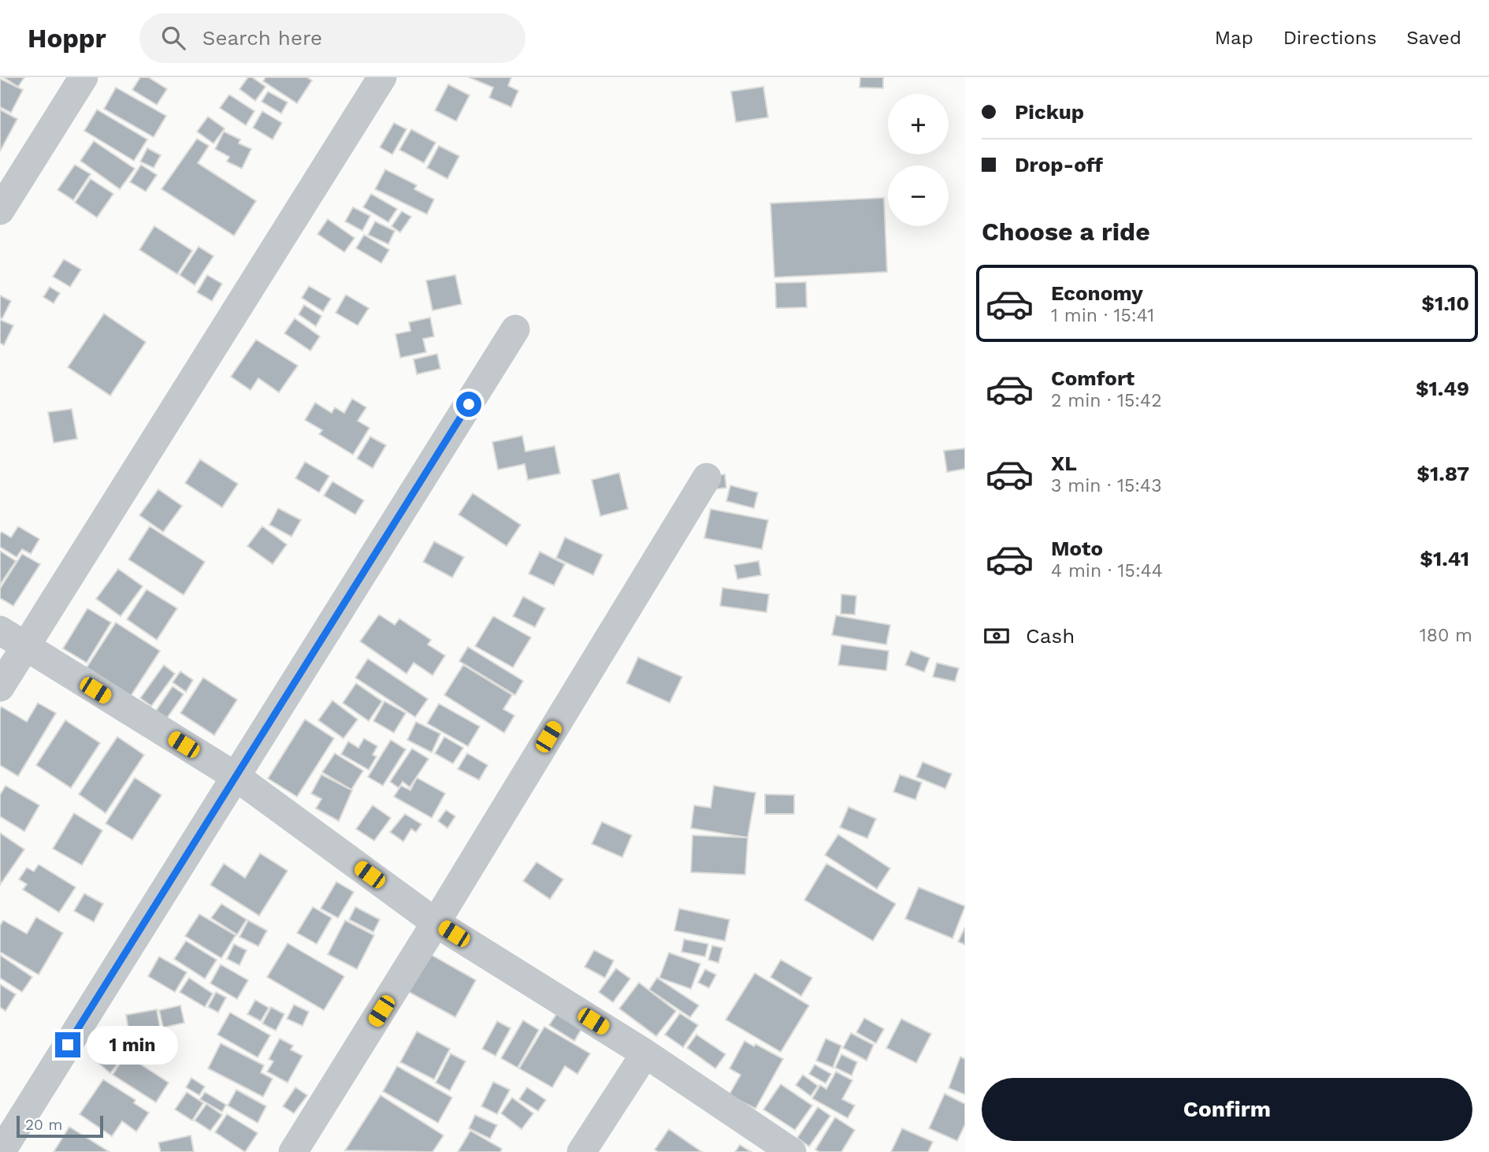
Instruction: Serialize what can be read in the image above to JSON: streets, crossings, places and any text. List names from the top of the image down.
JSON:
{
  "scale_bar": "20 m",
  "page": {
    "header": "Hoppr",
    "search": "Search here",
    "nav": ["Map", "Directions", "Saved"],
    "banner": ["Pickup", "Drop-off"],
    "map_buttons": ["+", "−"],
    "heading": "Choose a ride",
    "list": [
      {
        "name": "Economy",
        "note": "1 min · 15:41",
        "value": "$1.10"
      },
      {
        "name": "Comfort",
        "note": "2 min · 15:42",
        "value": "$1.49"
      },
      {
        "name": "XL",
        "note": "3 min · 15:43",
        "value": "$1.87"
      },
      {
        "name": "Moto",
        "note": "4 min · 15:44",
        "value": "$1.41"
      }
    ],
    "pay": ["Cash", "180 m"],
    "bubble": "1 min",
    "buttons": "Confirm",
    "scale": "20 m"
  }
}
